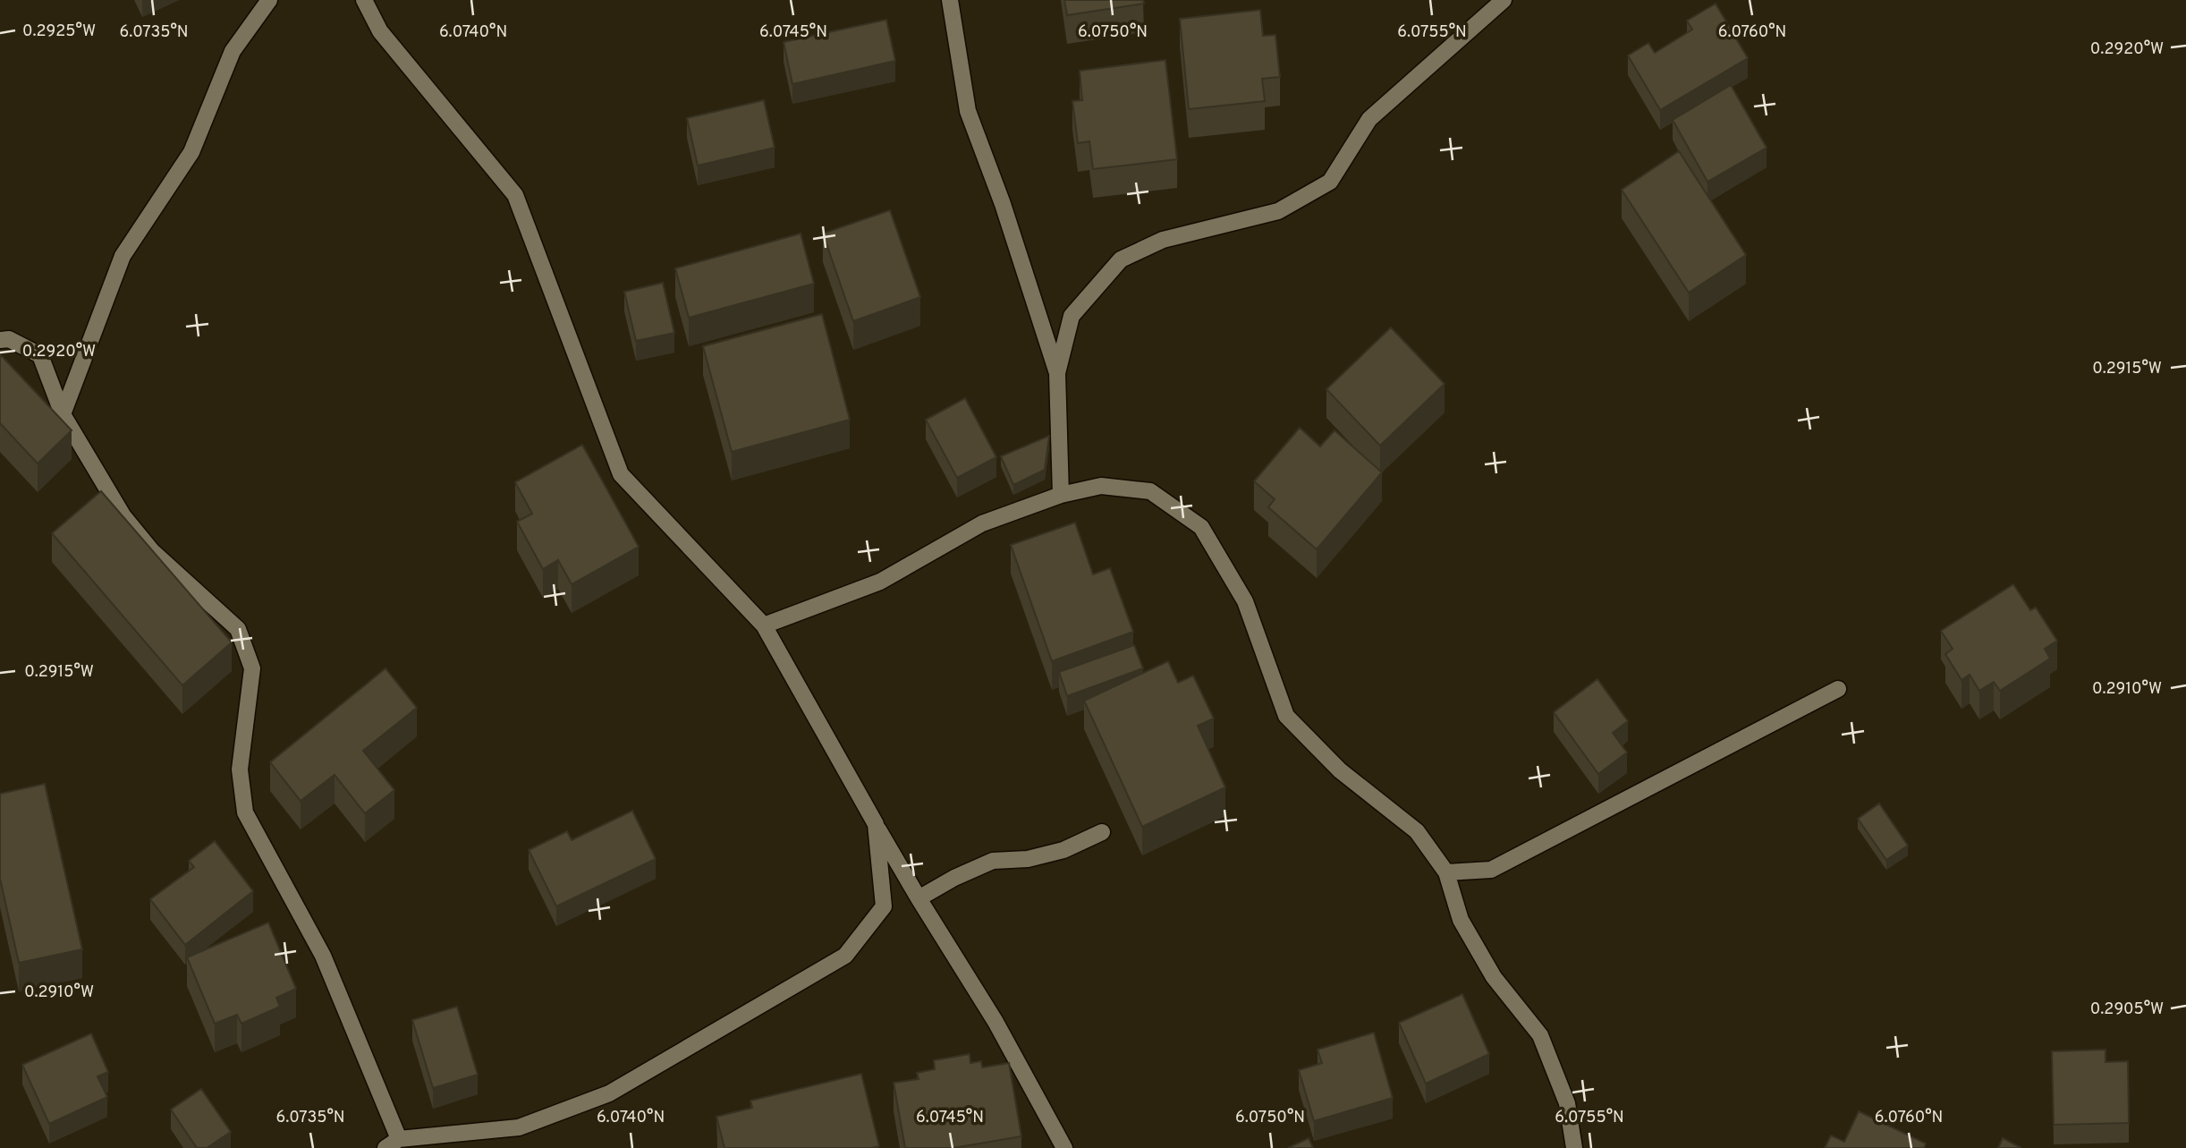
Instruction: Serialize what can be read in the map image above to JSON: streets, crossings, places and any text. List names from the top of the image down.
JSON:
{
  "coordinates": [
    "0.2925°W",
    "6.0735°N",
    "6.0740°N",
    "6.0745°N",
    "6.0750°N",
    "6.0755°N",
    "6.0760°N",
    "0.2920°W",
    "0.2915°W",
    "0.2910°W",
    "0.2905°W"
  ]
}
